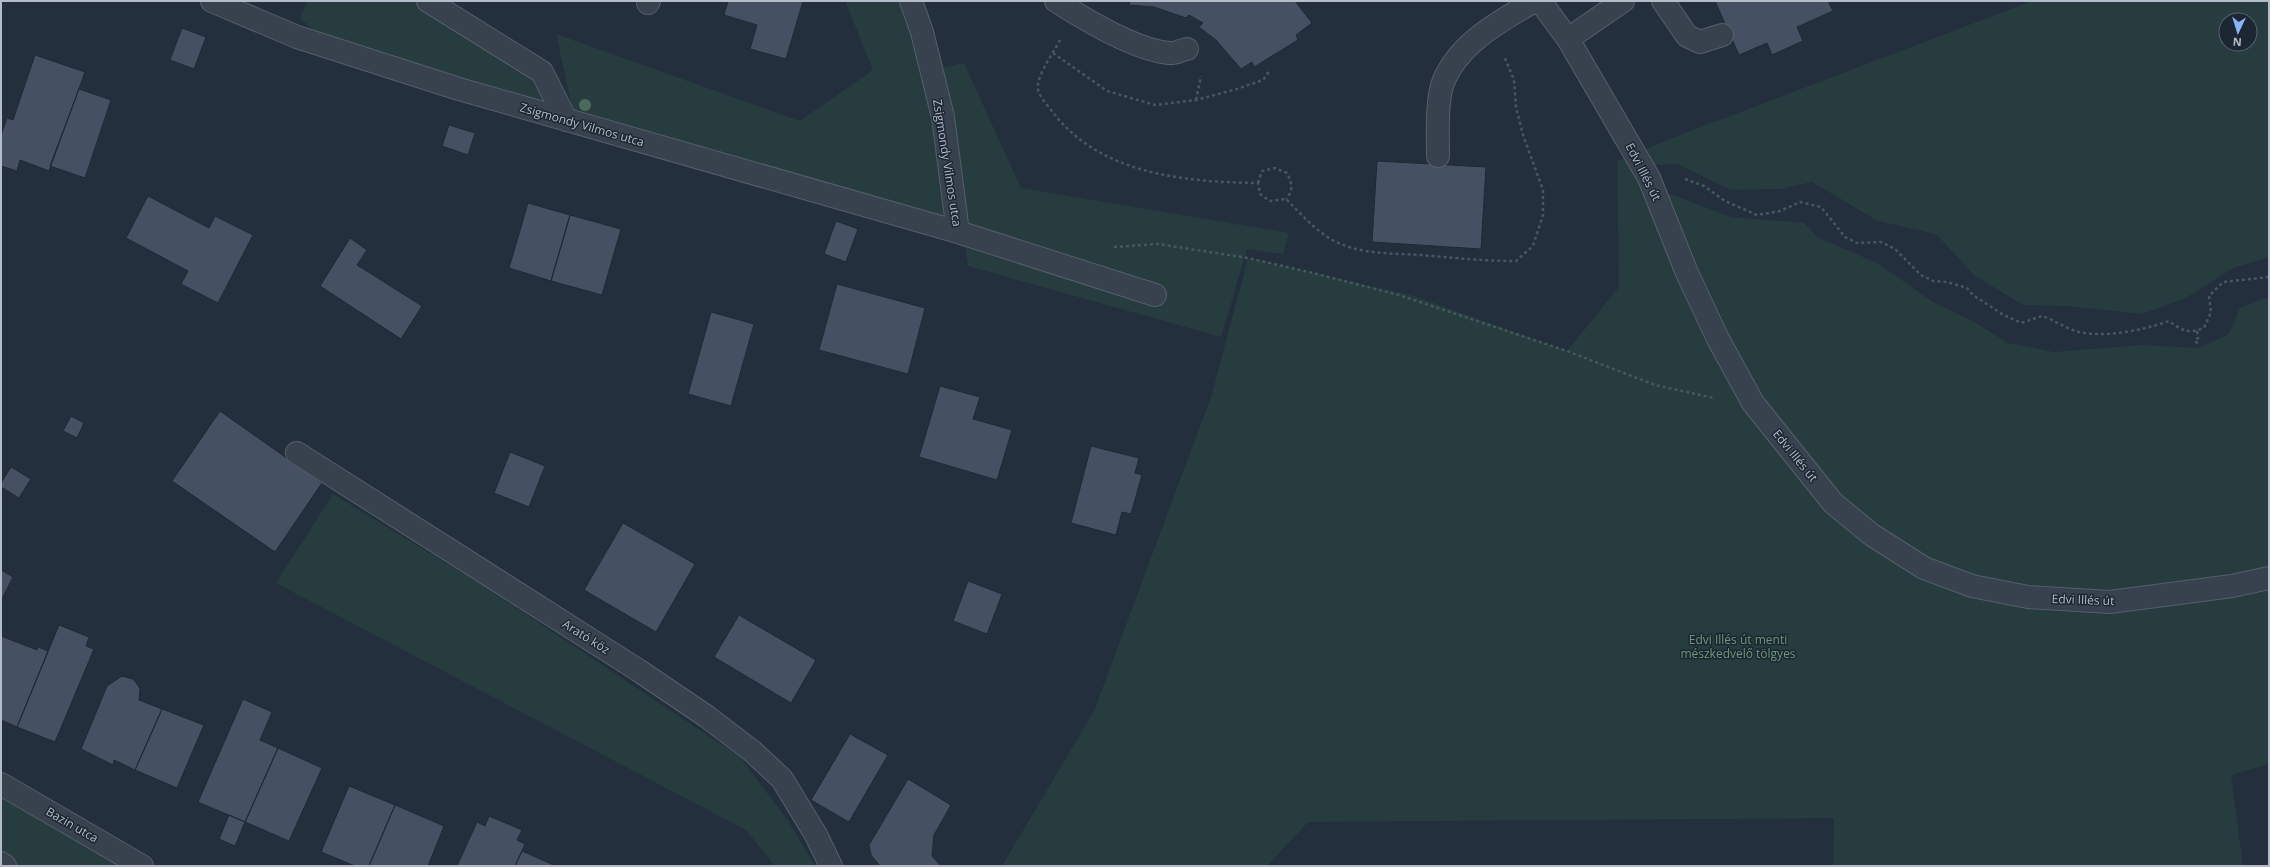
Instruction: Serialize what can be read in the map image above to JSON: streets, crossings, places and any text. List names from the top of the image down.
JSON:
{
  "streets": {
    "street": [
      "Zsigmondy Vilmos utca",
      "Edvi Illés út",
      "Arató köz",
      "Bazin utca"
    ]
  },
  "parks": ["Edvi Illés út menti mészkedvelő tölgyes"],
  "north": "bottom"
}
